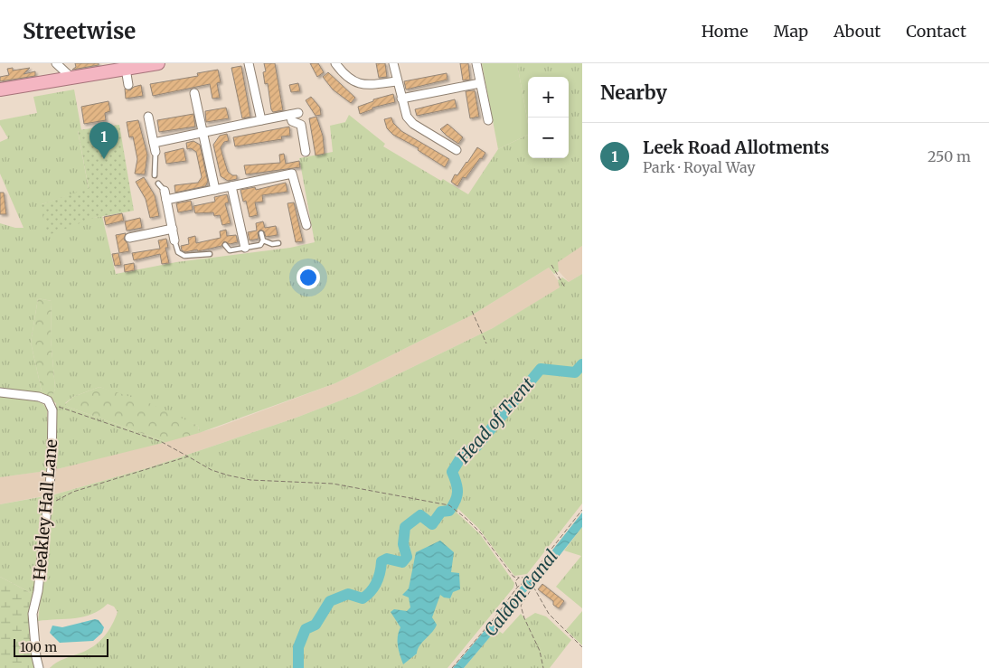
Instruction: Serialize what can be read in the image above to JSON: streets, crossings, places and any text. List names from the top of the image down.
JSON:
{
  "streets": {
    "street": ["Heakley Hall Lane"]
  },
  "water": ["Head of Trent", "Caldon Canal"],
  "scale_bar": "100 m",
  "page": {
    "header": "Streetwise",
    "nav": [
      "Home",
      "Map",
      "About",
      "Contact"
    ],
    "heading": "Nearby",
    "map_buttons": ["+", "−"],
    "pins": "1",
    "list": [
      {
        "mark": "1",
        "name": "Leek Road Allotments",
        "note": "Park · Royal Way",
        "value": "250 m"
      }
    ],
    "scale": "100 m"
  }
}
